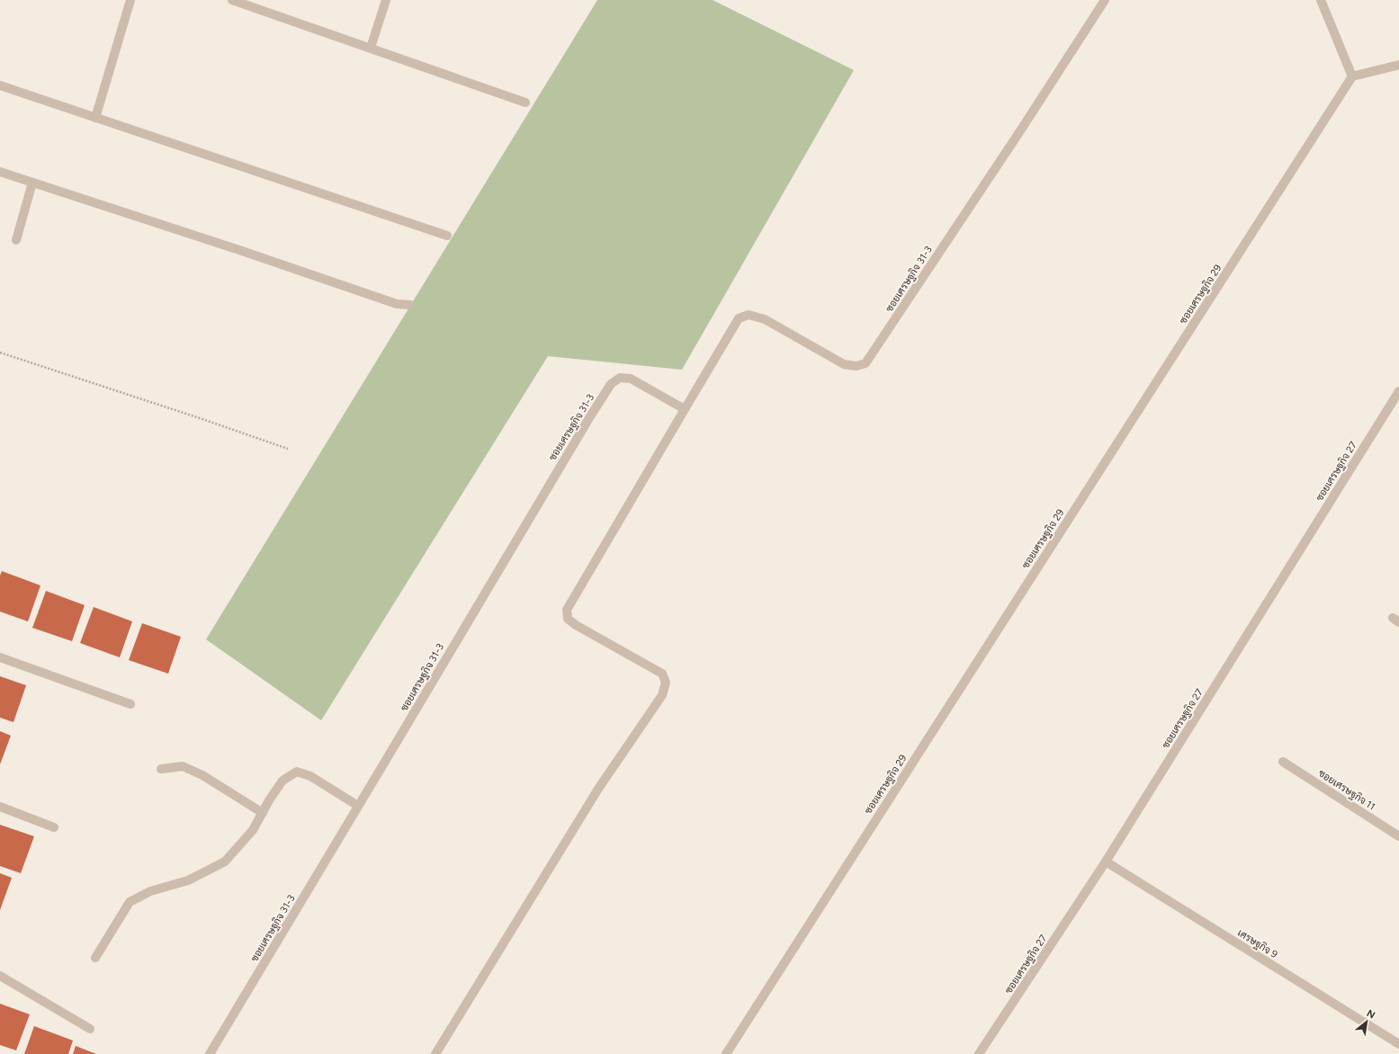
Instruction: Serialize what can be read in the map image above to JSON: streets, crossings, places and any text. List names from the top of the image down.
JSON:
{
  "streets": {
    "street": [
      "ซอยเศรษฐกิจ 31-3",
      "ซอยเศรษฐกิจ 29",
      "ซอยเศรษฐกิจ 27",
      "ซอยเศรษฐกิจ 11",
      "เศรษฐกิจ 9"
    ]
  },
  "crossings": [
    ["ซอยเศรษฐกิจ 27", "เศรษฐกิจ 9"]
  ],
  "north": "top right"
}
